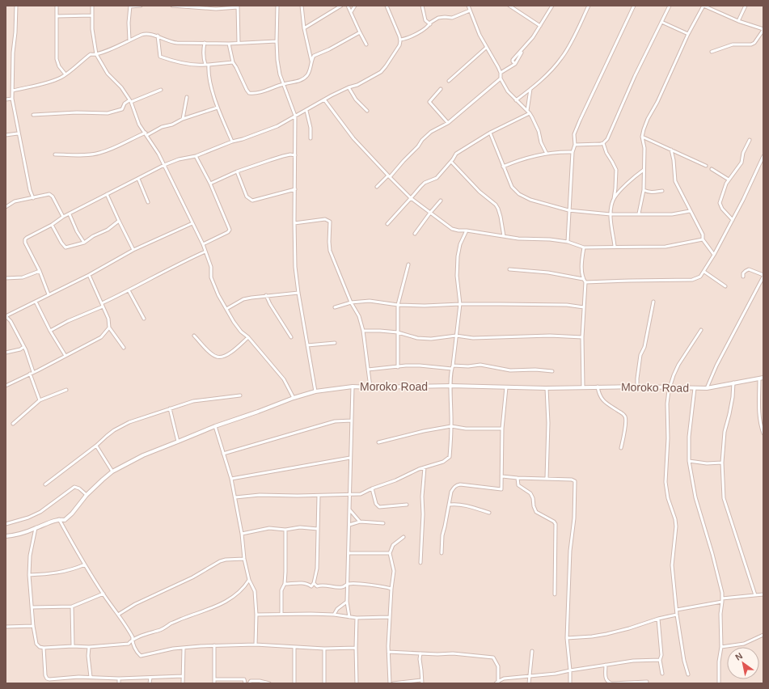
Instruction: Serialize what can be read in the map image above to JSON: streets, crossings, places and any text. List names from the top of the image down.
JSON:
{
  "streets": {
    "street": ["Moroko Road"]
  },
  "north": "top left"
}
